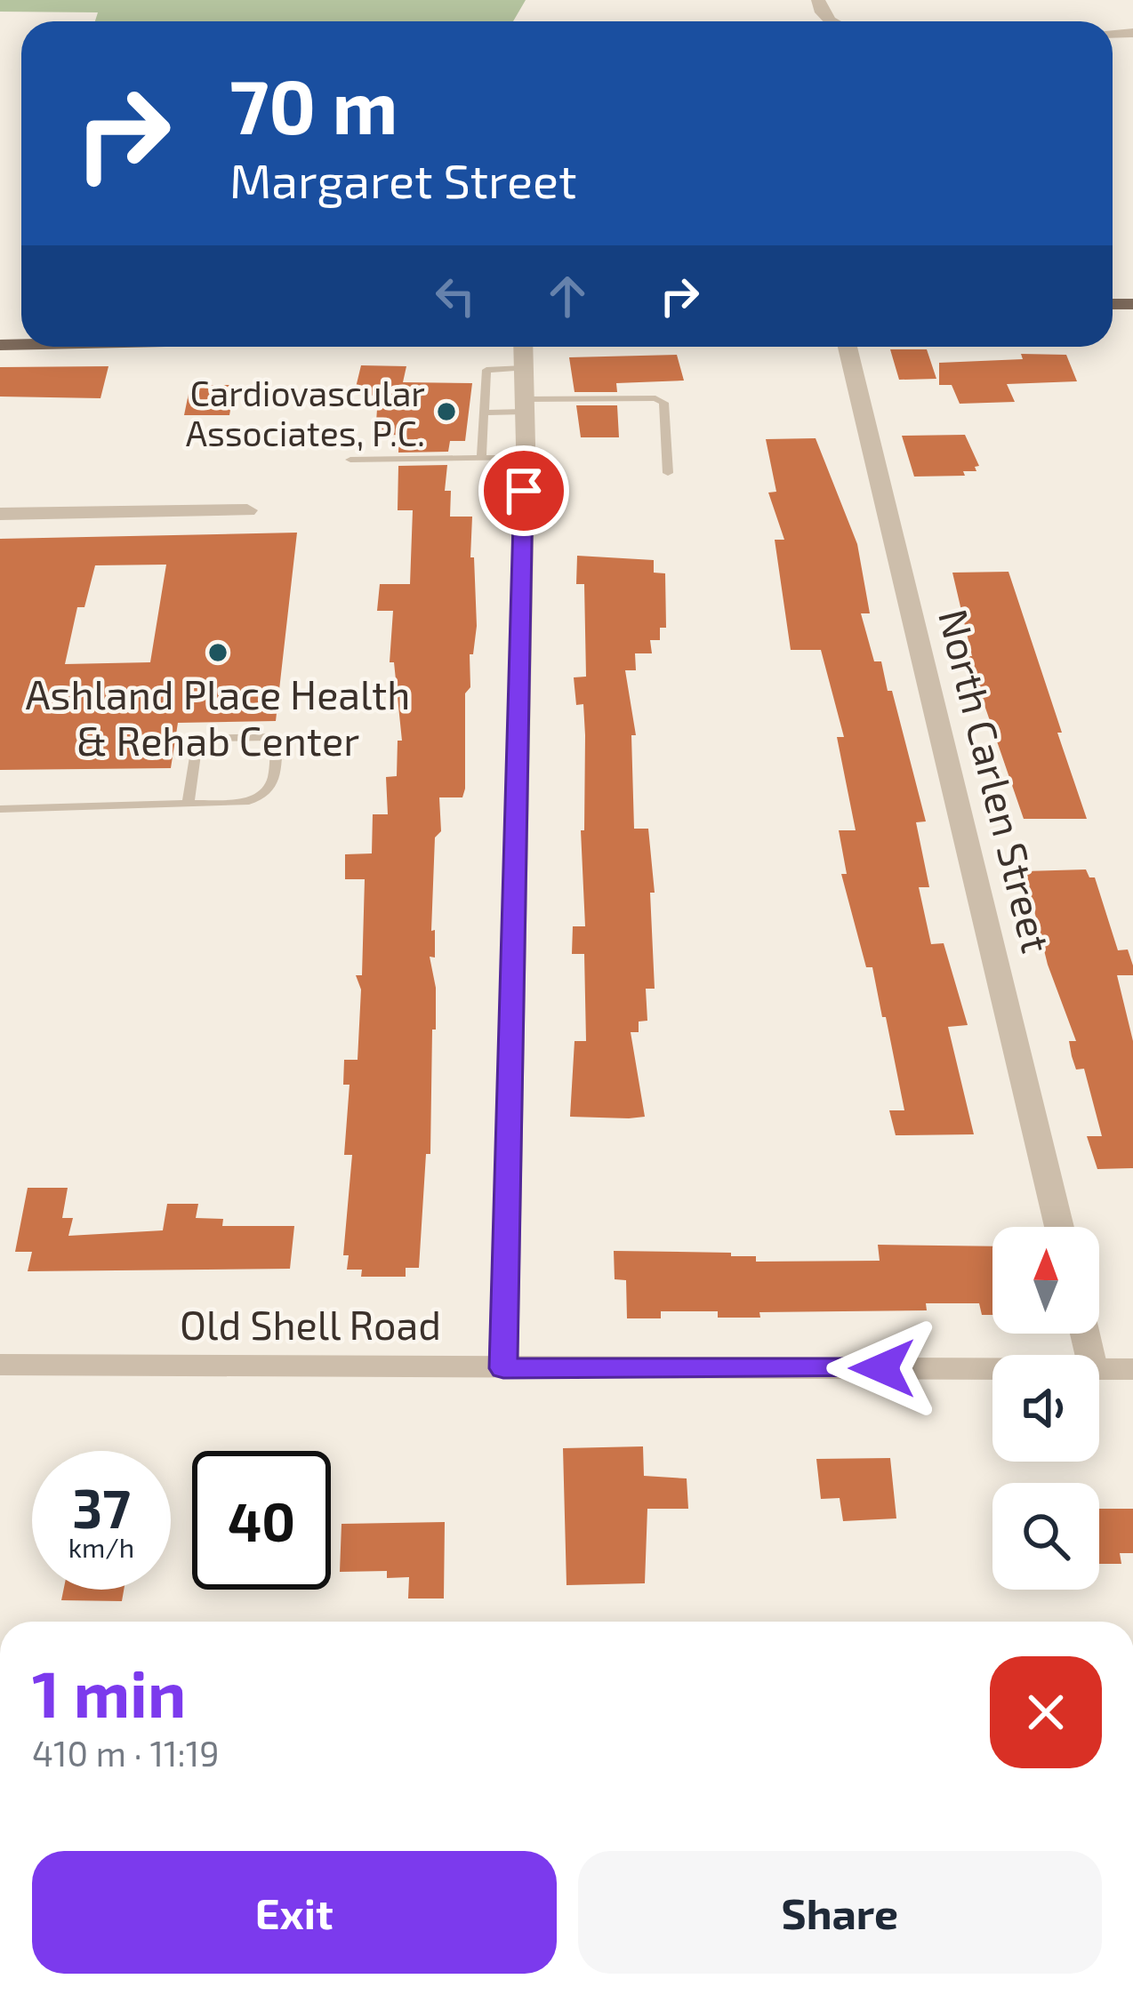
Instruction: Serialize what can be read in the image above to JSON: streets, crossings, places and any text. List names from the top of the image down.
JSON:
{
  "streets": {
    "street": ["North Carlen Street", "Old Shell Road"]
  },
  "places": ["Cardiovascular Associates, P.C.", "Ashland Place Health & Rehab Center"],
  "north": "top",
  "page": {
    "turn": ["70 m", "Margaret Street"],
    "speed": "37 km/h",
    "limit": "40",
    "heading": ["1 min", "410 m · 11:19"],
    "buttons": ["Exit", "Share"]
  }
}
